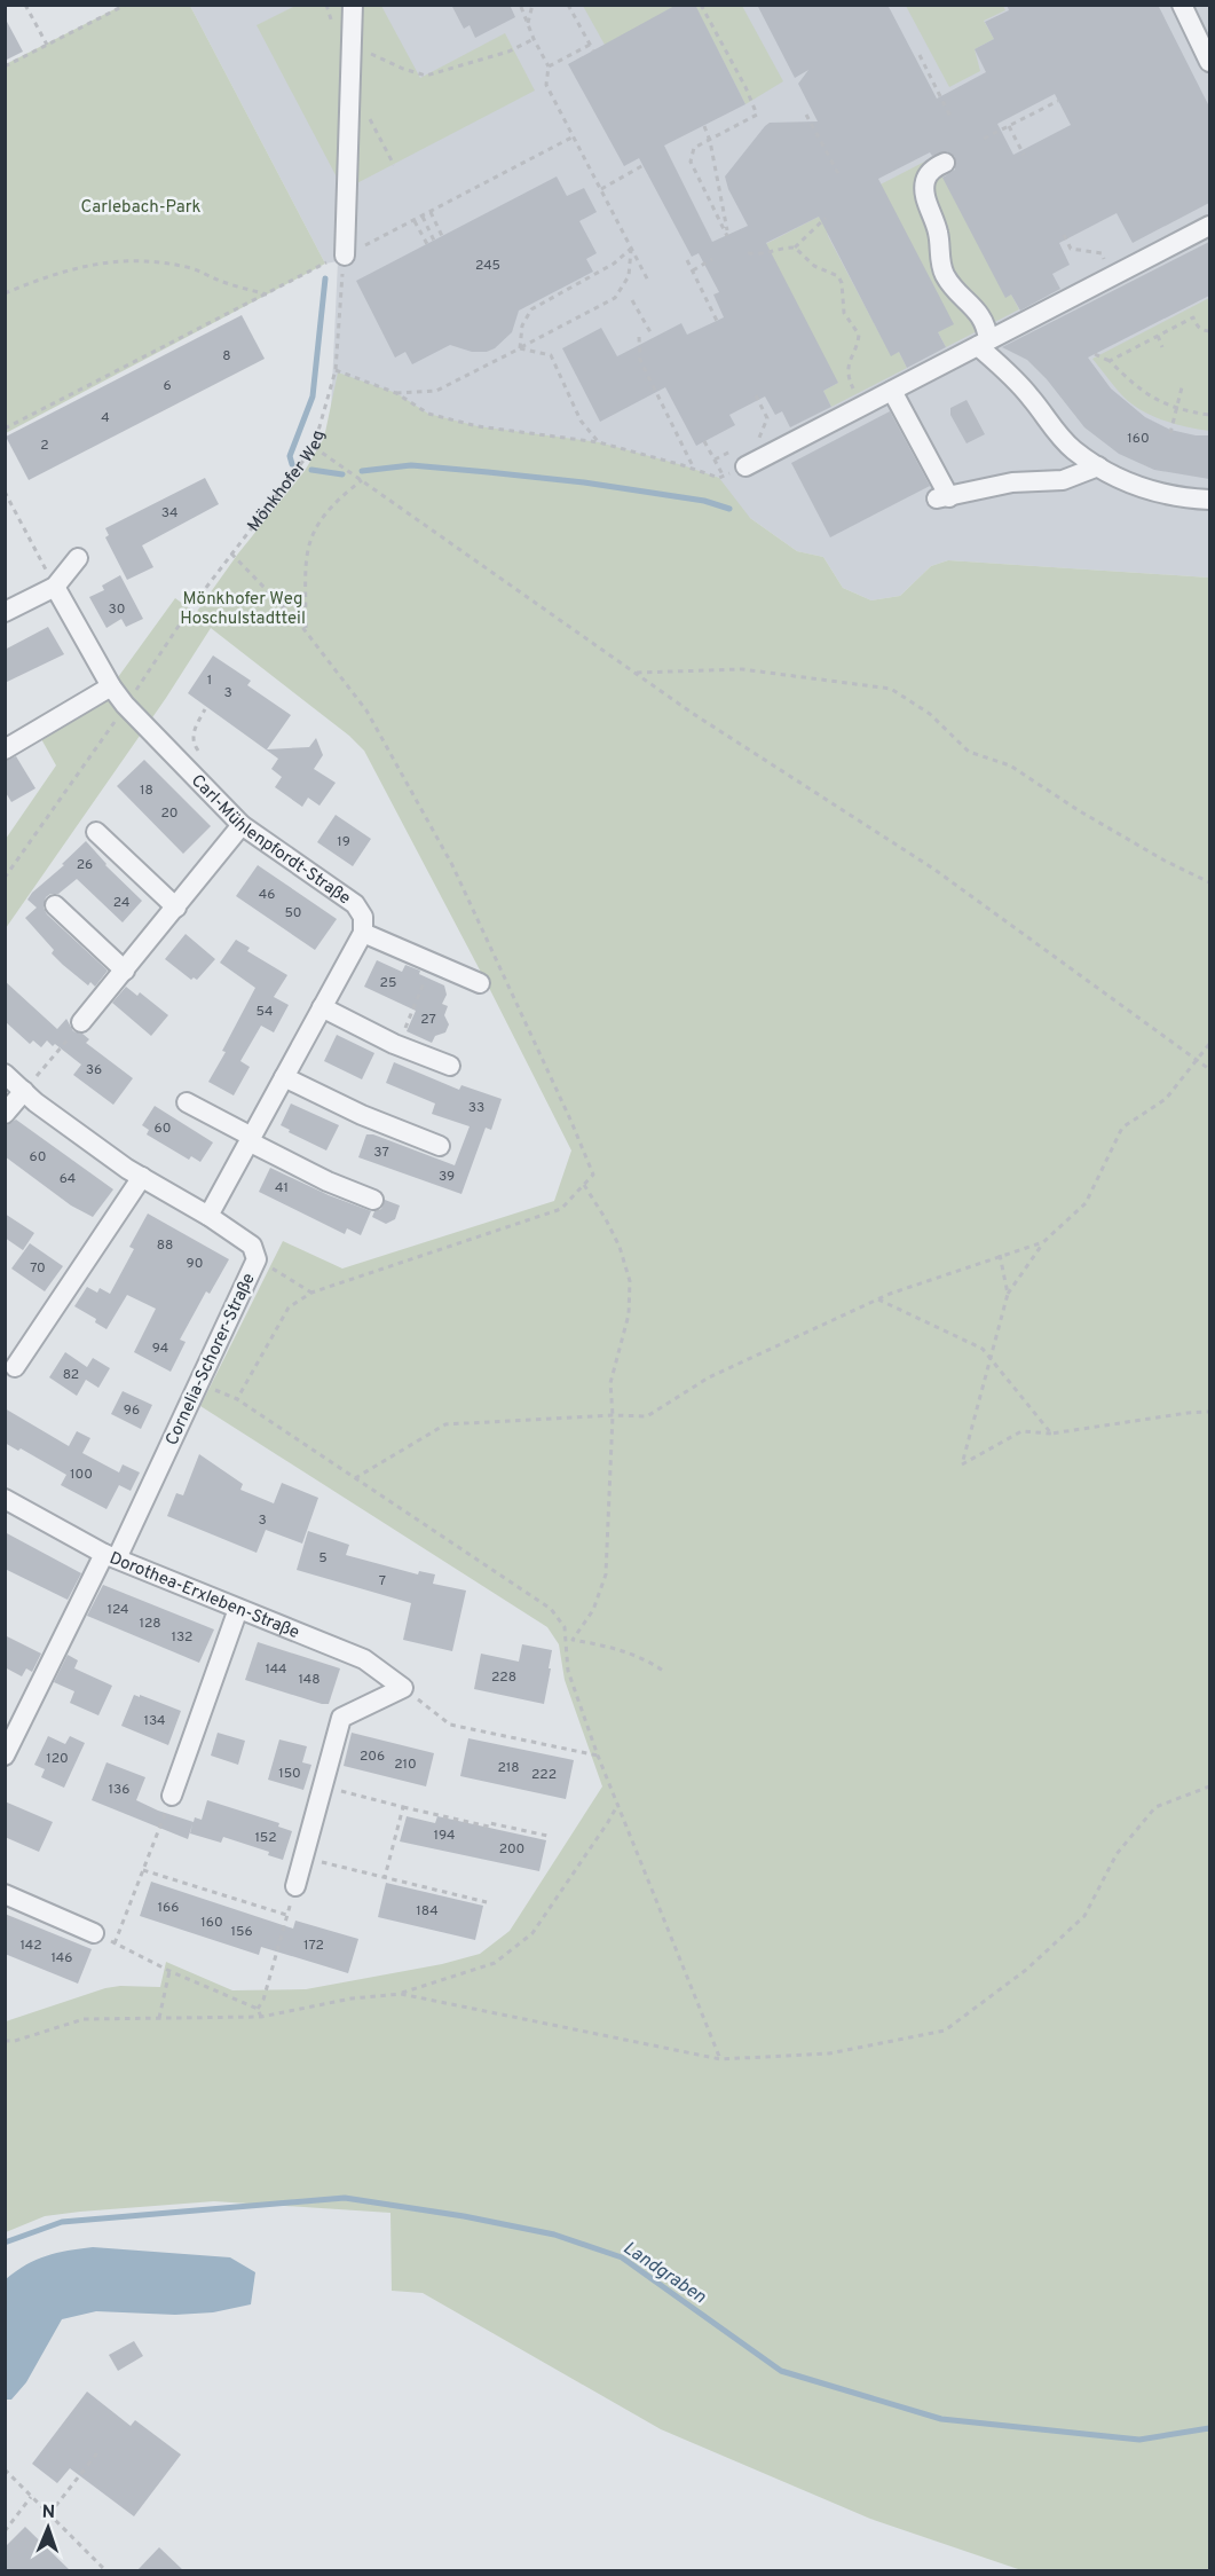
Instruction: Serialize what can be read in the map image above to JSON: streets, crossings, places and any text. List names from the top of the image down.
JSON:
{
  "streets": {
    "street": ["Carl-Mühlenpfordt-Straße", "Cornelia-Schorer-Straße", "Dorothea-Erxleben-Straße"],
    "path": ["Mönkhofer Weg"]
  },
  "crossings": [
    ["Mönkhofer Weg", "Carl-Mühlenpfordt-Straße"],
    ["Cornelia-Schorer-Straße", "Dorothea-Erxleben-Straße"]
  ],
  "water": ["Landgraben"],
  "parks": ["Carlebach-Park", "Mönkhofer Weg Hoschulstadtteil"],
  "house_numbers": [
    "245",
    "8",
    "6",
    "4",
    "160",
    "2",
    "34",
    "30",
    "1",
    "3",
    "18",
    "20",
    "19",
    "26",
    "46",
    "24",
    "50",
    "25",
    "54",
    "27",
    "36",
    "33",
    "60",
    "37",
    "60",
    "39",
    "64",
    "41",
    "88",
    "90",
    "70",
    "94",
    "82",
    "96",
    "100",
    "3",
    "5",
    "7",
    "124",
    "128",
    "132",
    "144",
    "228",
    "148",
    "134",
    "206",
    "120",
    "210",
    "218",
    "150",
    "222",
    "136",
    "194",
    "152",
    "200",
    "166",
    "184",
    "160",
    "156",
    "142",
    "172",
    "146"
  ],
  "north": "top"
}
